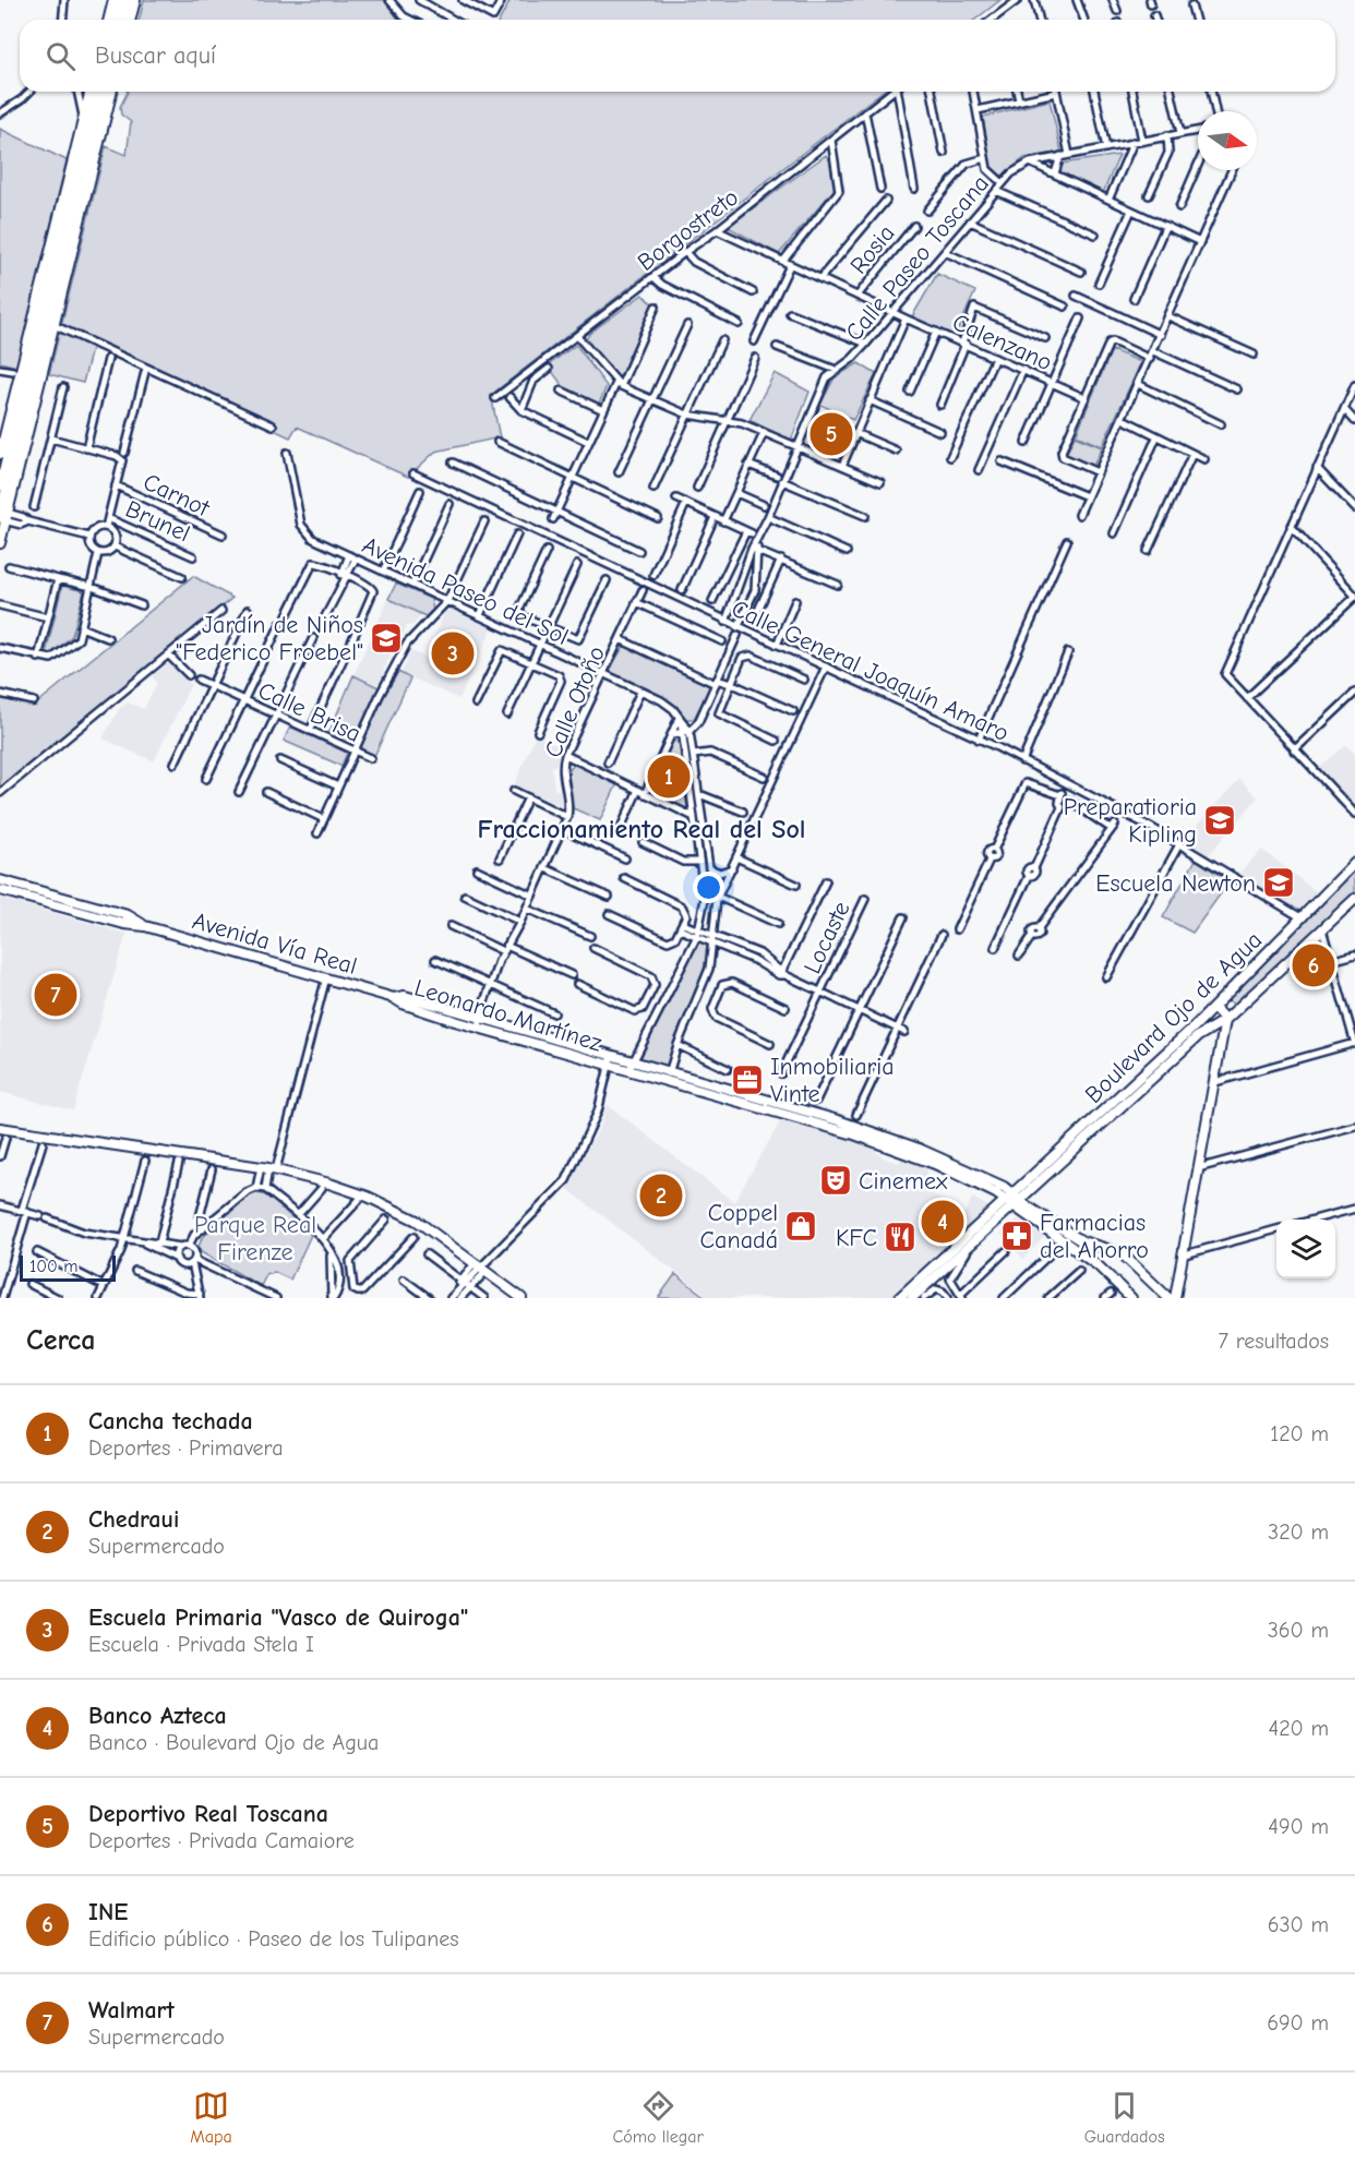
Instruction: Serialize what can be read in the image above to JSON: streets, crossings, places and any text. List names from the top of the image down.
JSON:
{
  "streets": {
    "main road": ["Avenida Vía Real", "Leonardo Martínez", "Boulevard Ojo de Agua"],
    "street": [
      "Borgostreto",
      "Rosia",
      "Calle Paseo Toscana",
      "Calenzano",
      "Carnot",
      "Brunel",
      "Avenida Paseo del Sol",
      "Calle General Joaquín Amaro",
      "Calle Otoño",
      "Calle Brisa",
      "Locaste"
    ]
  },
  "crossings": [
    ["Borgostreto", "Calenzano"],
    ["Rosia", "Calenzano"],
    ["Calle Paseo Toscana", "Calenzano"],
    ["Calle Paseo Toscana", "Avenida Paseo del Sol"],
    ["Calle Paseo Toscana", "Calle General Joaquín Amaro"],
    ["Avenida Paseo del Sol", "Calle Otoño"],
    ["Calle General Joaquín Amaro", "Boulevard Ojo de Agua"],
    ["Calle Otoño", "Leonardo Martínez"],
    ["Avenida Vía Real", "Leonardo Martínez"],
    ["Leonardo Martínez", "Boulevard Ojo de Agua"]
  ],
  "districts": ["Fraccionamiento Real del Sol"],
  "parks": ["Parque Real Firenze"],
  "places": {
    "school or university": ["Jardín de Niños \"Federico Froebel\"", "Preparatioria Kipling", "Escuela Newton"],
    "office": ["Inmobiliaria Vinte"],
    "theatre": ["Cinemex"],
    "shop": ["Coppel Canadá"],
    "pharmacy": ["Farmacias del Ahorro"],
    "restaurant": ["KFC"]
  },
  "scale_bar": "100 m",
  "north": "right",
  "page": {
    "search": "Buscar aquí",
    "pins": [
      "5",
      "3",
      "1",
      "6",
      "7",
      "2",
      "4"
    ],
    "scale": "100 m",
    "heading": ["Cerca", "7 resultados"],
    "list": [
      {
        "mark": "1",
        "name": "Cancha techada",
        "note": "Deportes · Primavera",
        "value": "120 m"
      },
      {
        "mark": "2",
        "name": "Chedraui",
        "note": "Supermercado",
        "value": "320 m"
      },
      {
        "mark": "3",
        "name": "Escuela Primaria \"Vasco de Quiroga\"",
        "note": "Escuela · Privada Stela I",
        "value": "360 m"
      },
      {
        "mark": "4",
        "name": "Banco Azteca",
        "note": "Banco · Boulevard Ojo de Agua",
        "value": "420 m"
      },
      {
        "mark": "5",
        "name": "Deportivo Real Toscana",
        "note": "Deportes · Privada Camaiore",
        "value": "490 m"
      },
      {
        "mark": "6",
        "name": "INE",
        "note": "Edificio público · Paseo de los Tulipanes",
        "value": "630 m"
      },
      {
        "mark": "7",
        "name": "Walmart",
        "note": "Supermercado",
        "value": "690 m"
      }
    ],
    "nav": ["Mapa", "Cómo llegar", "Guardados"]
  }
}
